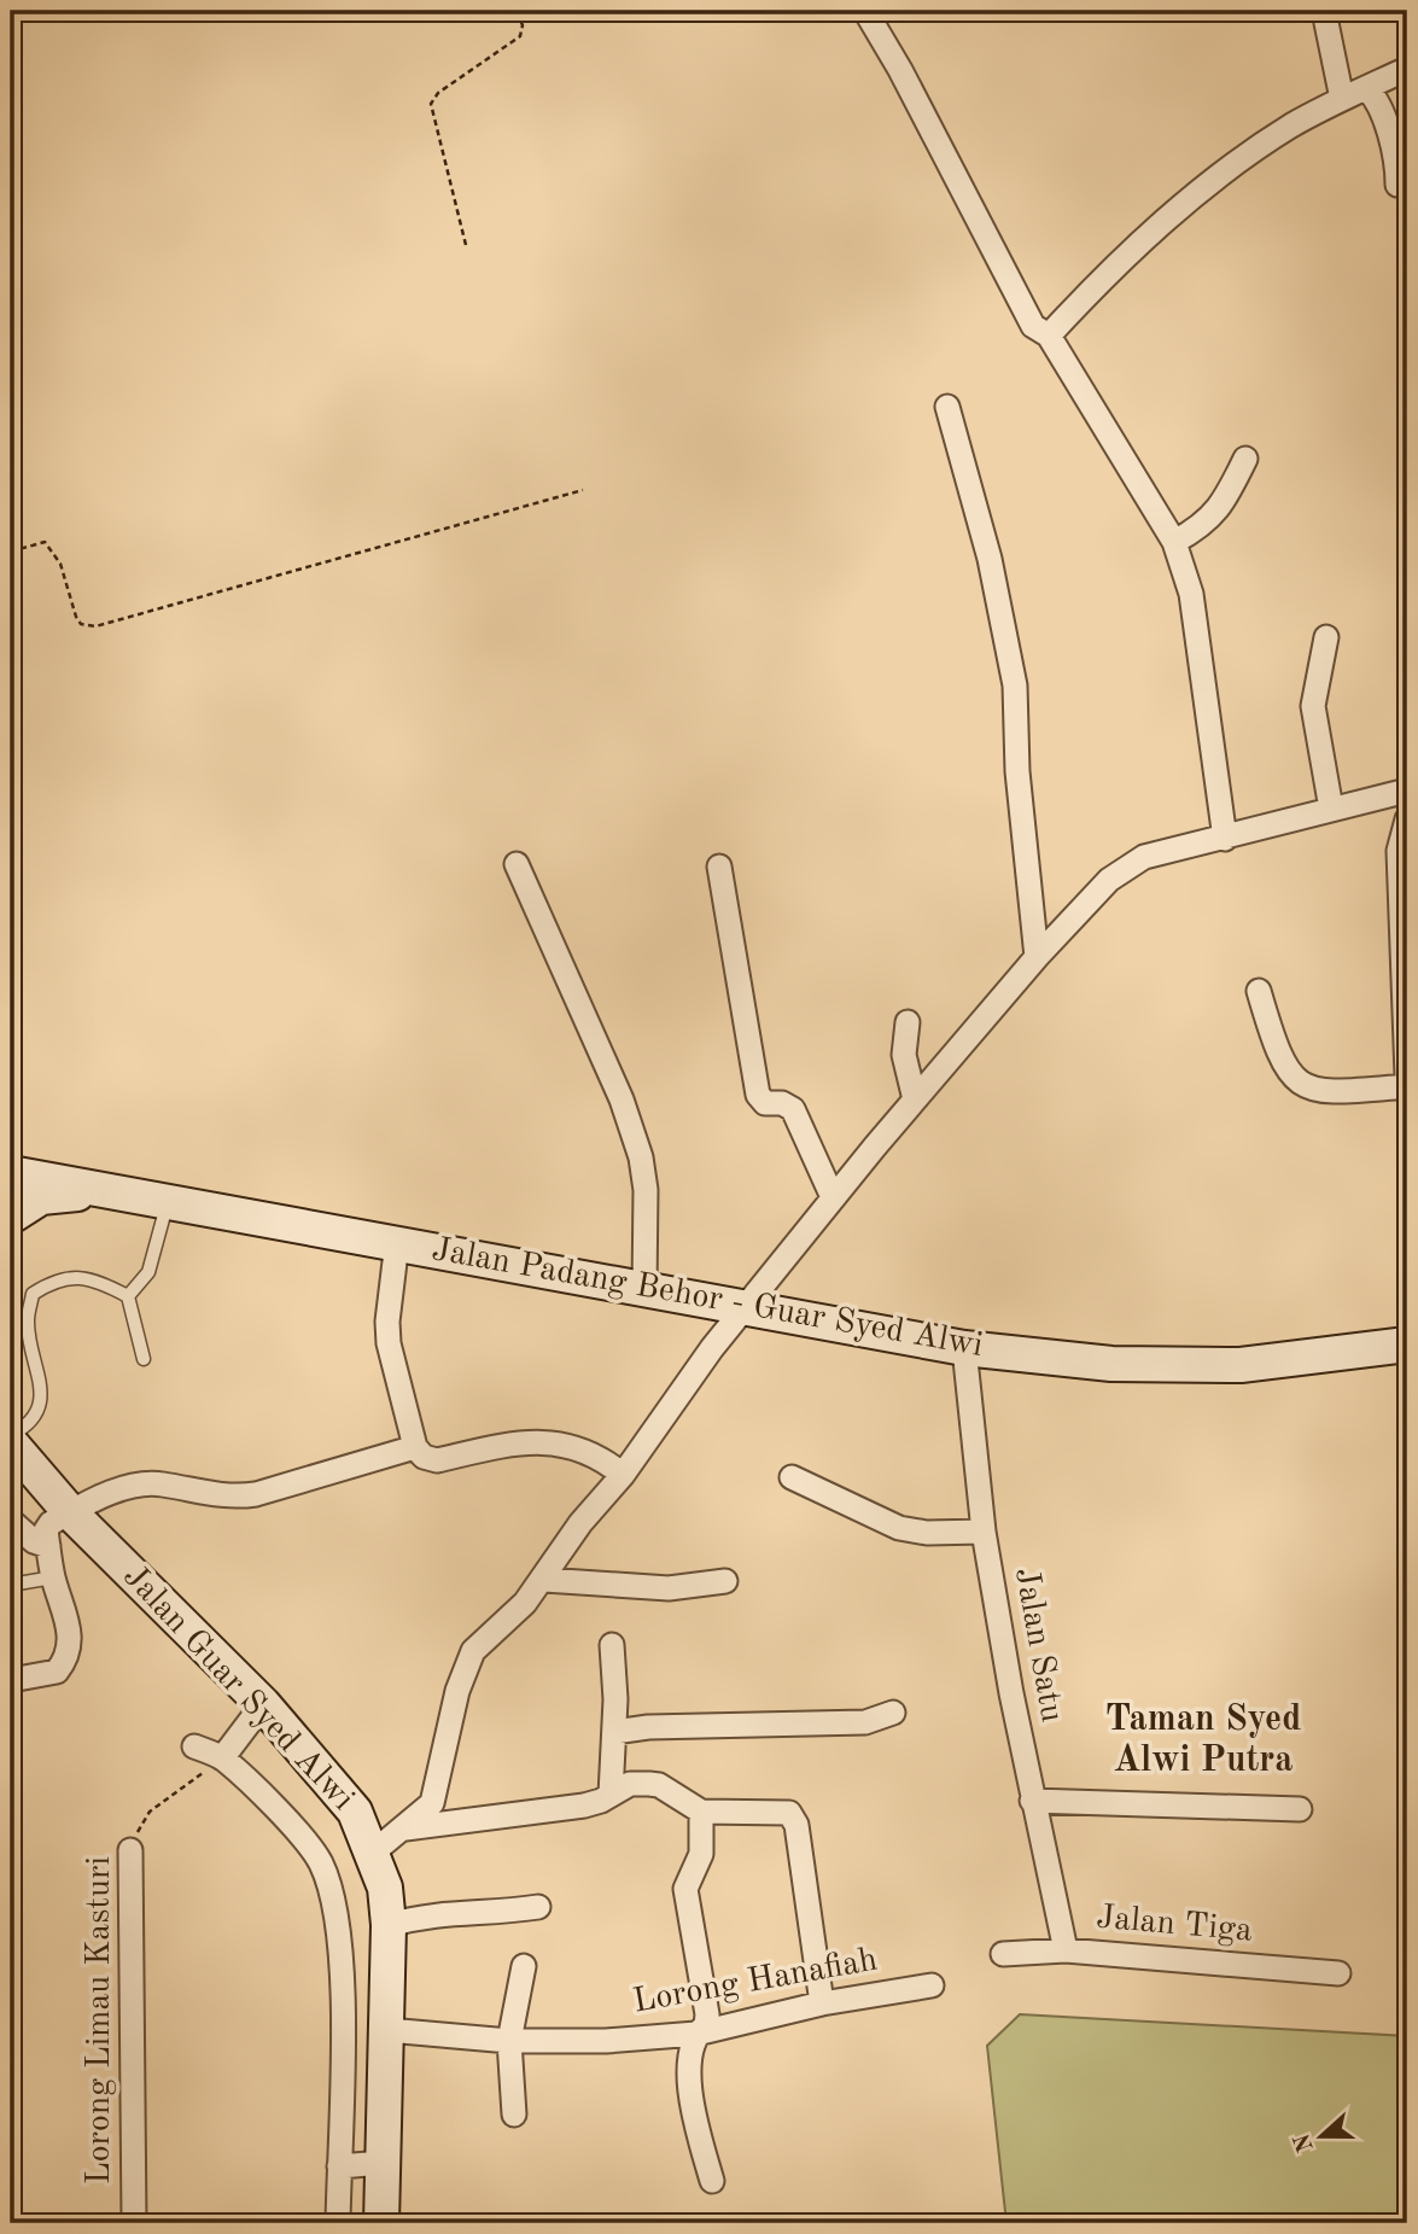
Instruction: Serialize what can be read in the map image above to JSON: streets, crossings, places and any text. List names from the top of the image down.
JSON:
{
  "streets": {
    "main road": ["Jalan Padang Behor - Guar Syed Alwi", "Jalan Guar Syed Alwi"],
    "street": [
      "Jalan Satu",
      "Jalan Tiga",
      "Lorong Hanafiah",
      "Lorong Limau Kasturi"
    ]
  },
  "crossings": [
    ["Jalan Padang Behor - Guar Syed Alwi", "Jalan Satu"],
    ["Jalan Satu", "Jalan Tiga"],
    ["Jalan Guar Syed Alwi", "Lorong Hanafiah"]
  ],
  "districts": ["Taman Syed Alwi Putra"],
  "north": "left"
}
